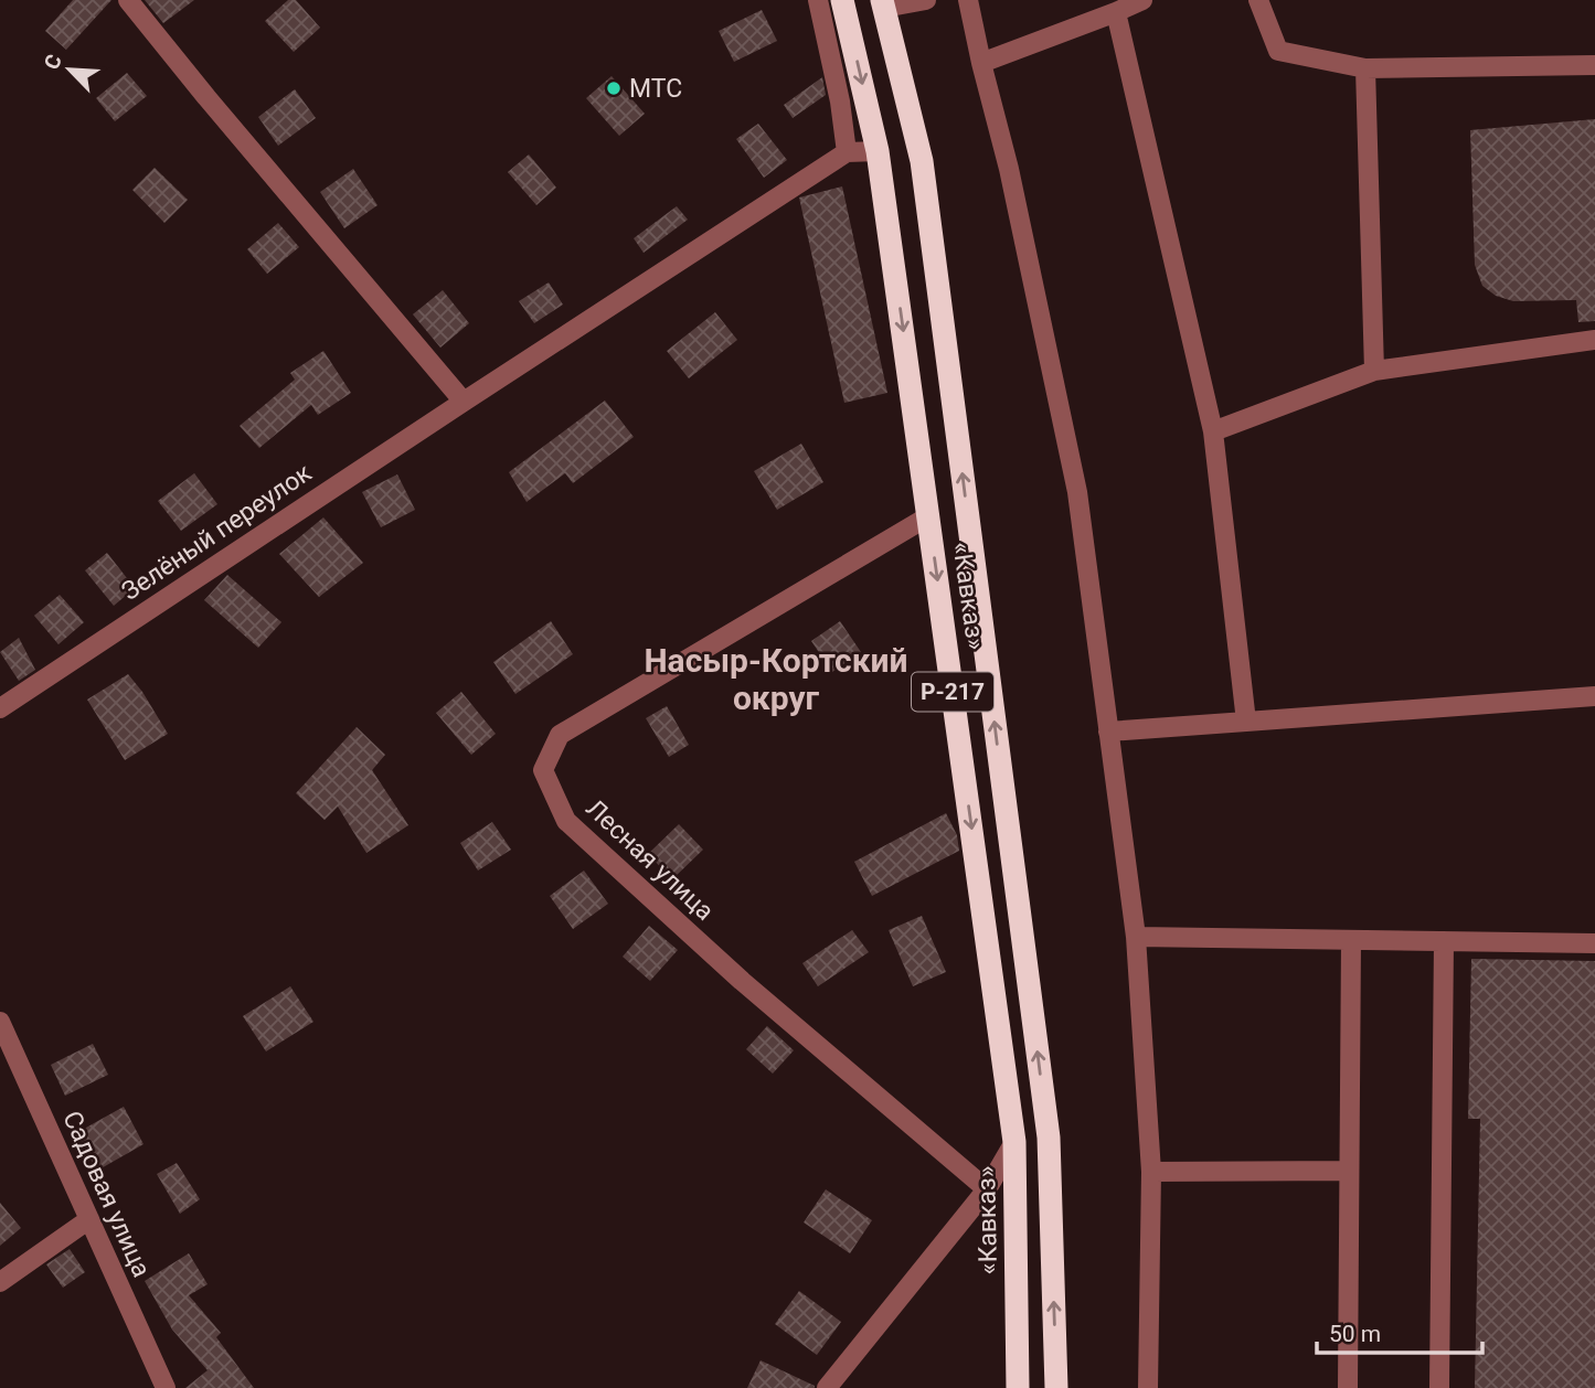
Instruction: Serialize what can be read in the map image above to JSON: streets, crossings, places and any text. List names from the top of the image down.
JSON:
{
  "streets": {
    "highway": ["«Кавказ»", "Р-217"],
    "street": ["Зелёный переулок", "Лесная улица", "Садовая улица"]
  },
  "crossings": [
    ["«Кавказ»", "Лесная улица"]
  ],
  "districts": ["Насыр-Кортский округ"],
  "places": ["МТС"],
  "scale_bar": "50 m",
  "north": "top left"
}
